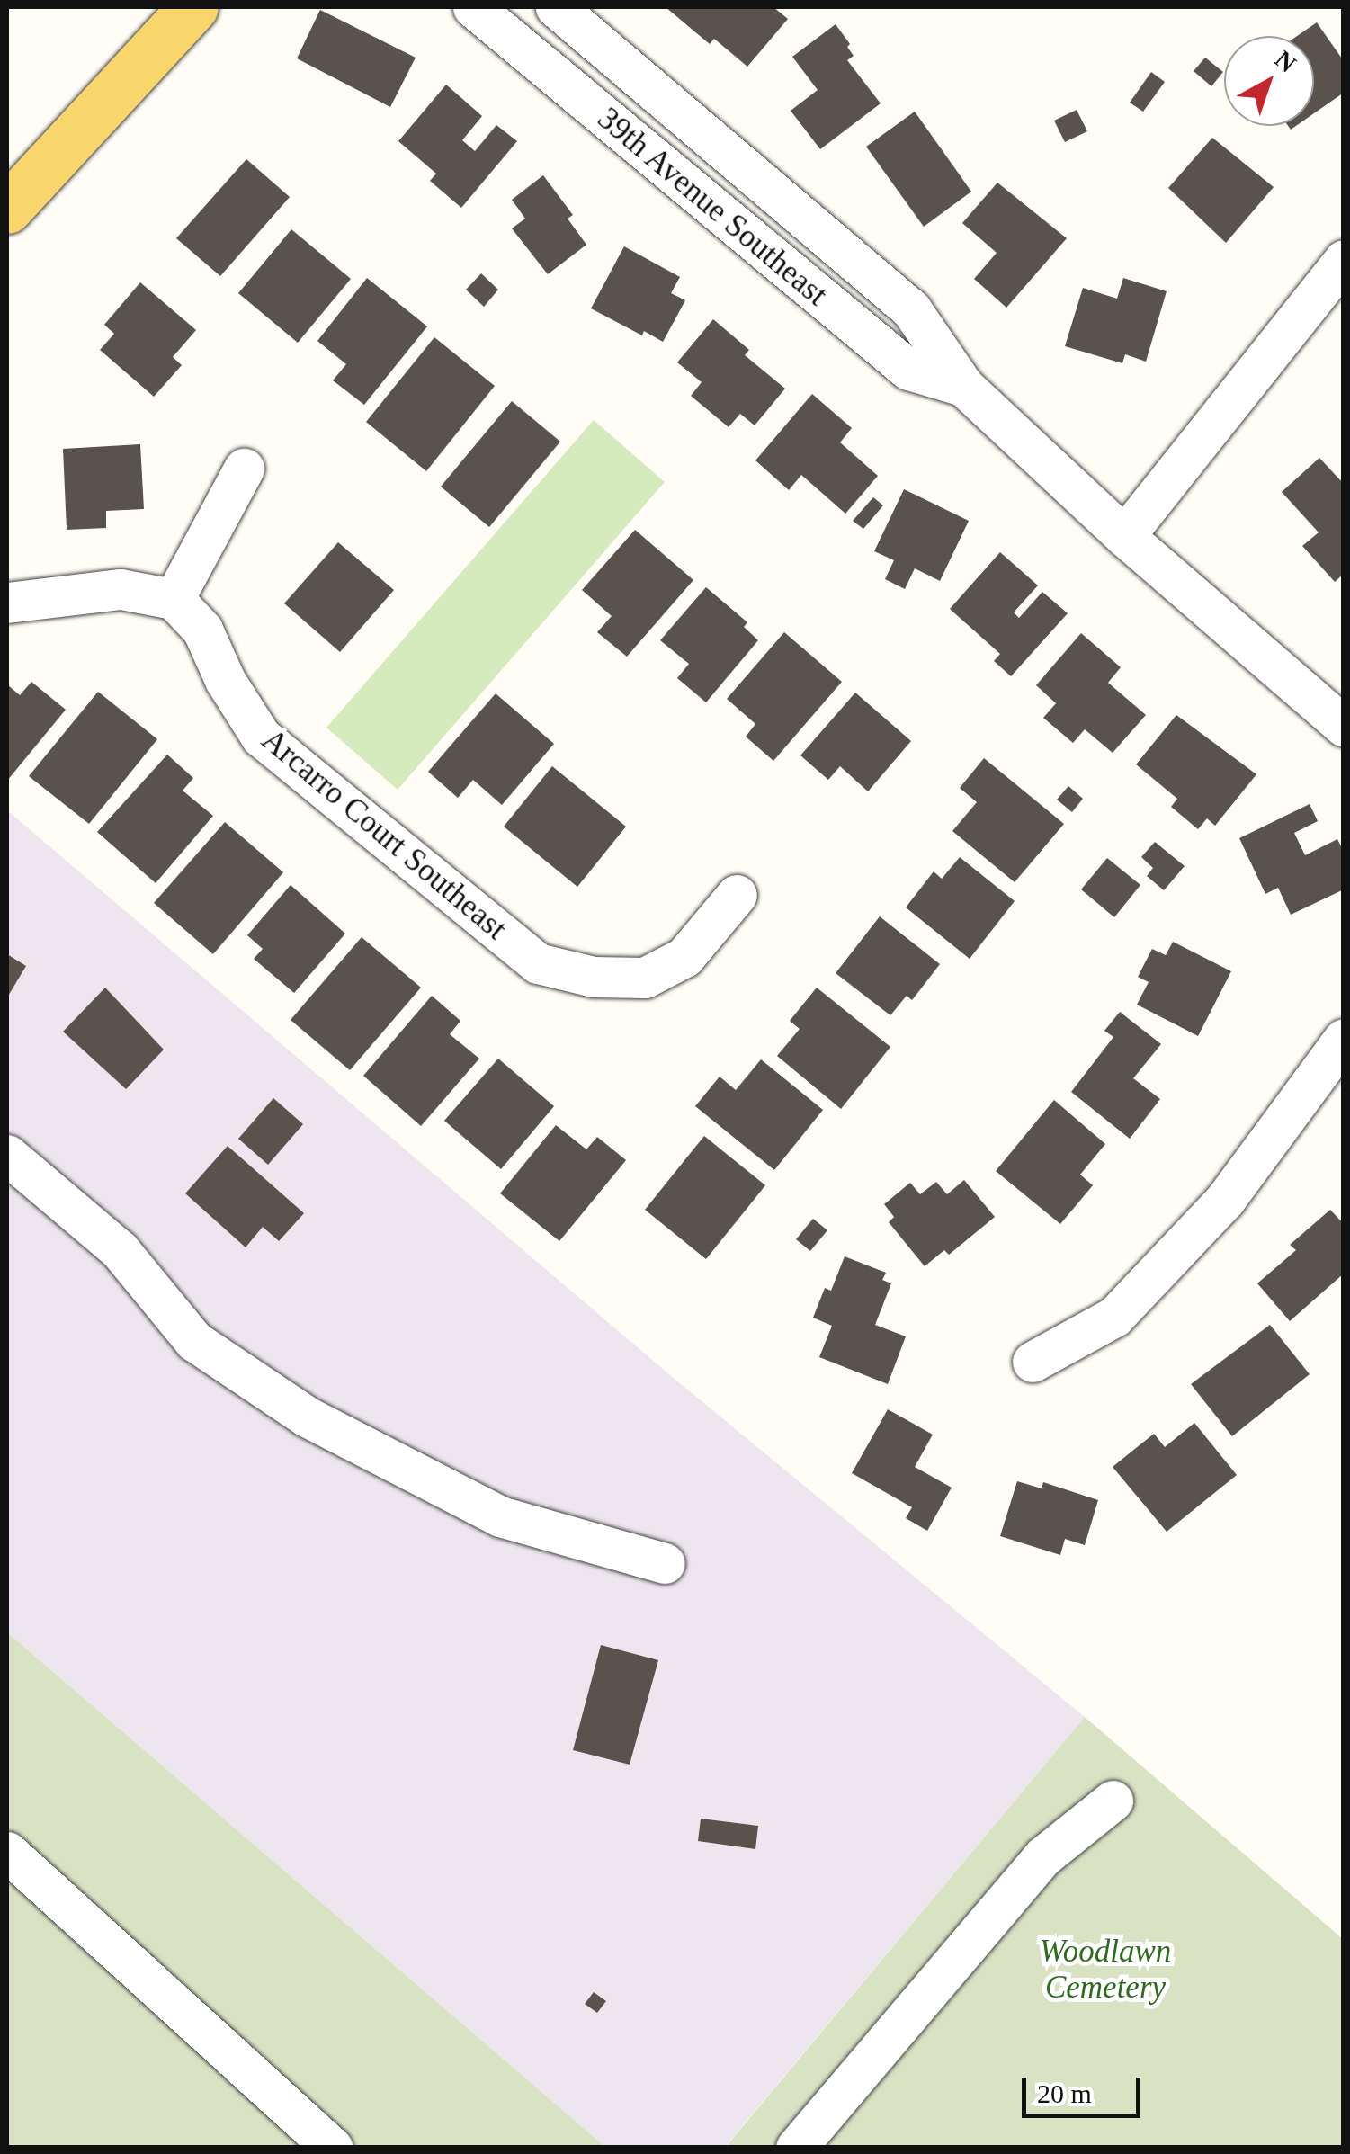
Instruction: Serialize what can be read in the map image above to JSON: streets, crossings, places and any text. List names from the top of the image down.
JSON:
{
  "streets": {
    "street": ["39th Avenue Southeast", "Arcarro Court Southeast"]
  },
  "parks": ["Woodlawn Cemetery"],
  "scale_bar": "20 m",
  "north": "top right"
}
